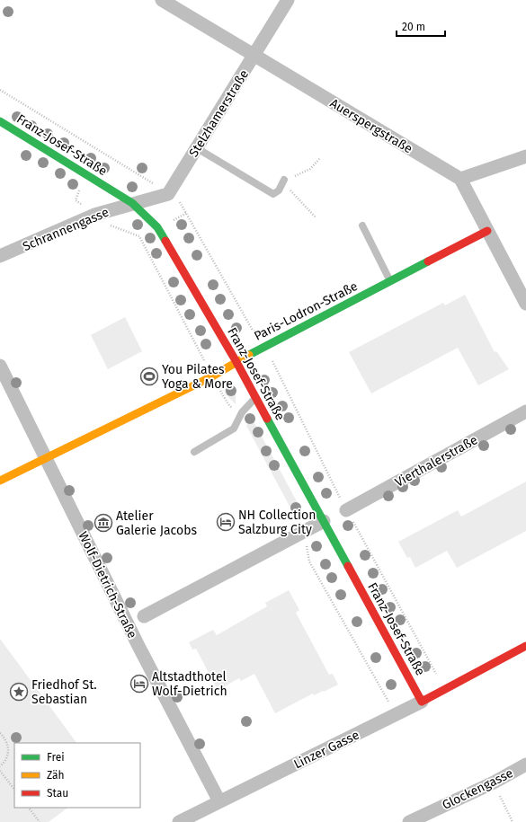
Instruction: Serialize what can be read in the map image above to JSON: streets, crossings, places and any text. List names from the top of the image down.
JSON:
{
  "streets": {
    "street": [
      "Stelzhamerstraße",
      "Auerspergstraße",
      "Franz-Josef-Straße",
      "Schrannengasse",
      "Paris-Lodron-Straße",
      "Vierthalerstraße",
      "Wolf-Dietrich-Straße",
      "Linzer Gasse",
      "Glockengasse"
    ]
  },
  "crossings": [
    ["Stelzhamerstraße", "Auerspergstraße"],
    ["Stelzhamerstraße", "Franz-Josef-Straße"],
    ["Stelzhamerstraße", "Schrannengasse"],
    ["Franz-Josef-Straße", "Schrannengasse"],
    ["Franz-Josef-Straße", "Paris-Lodron-Straße"],
    ["Franz-Josef-Straße", "Linzer Gasse"],
    ["Paris-Lodron-Straße", "Wolf-Dietrich-Straße"],
    ["Wolf-Dietrich-Straße", "Linzer Gasse"]
  ],
  "places": {
    "sports": ["You Pilates Yoga & More"],
    "hotel": ["NH Collection Salzburg City", "Altstadthotel Wolf-Dietrich"],
    "museum": ["Atelier Galerie Jacobs"],
    "place": ["Friedhof St. Sebastian"]
  },
  "legend": ["Frei", "Zäh", "Stau"],
  "scale_bar": "20 m"
}
